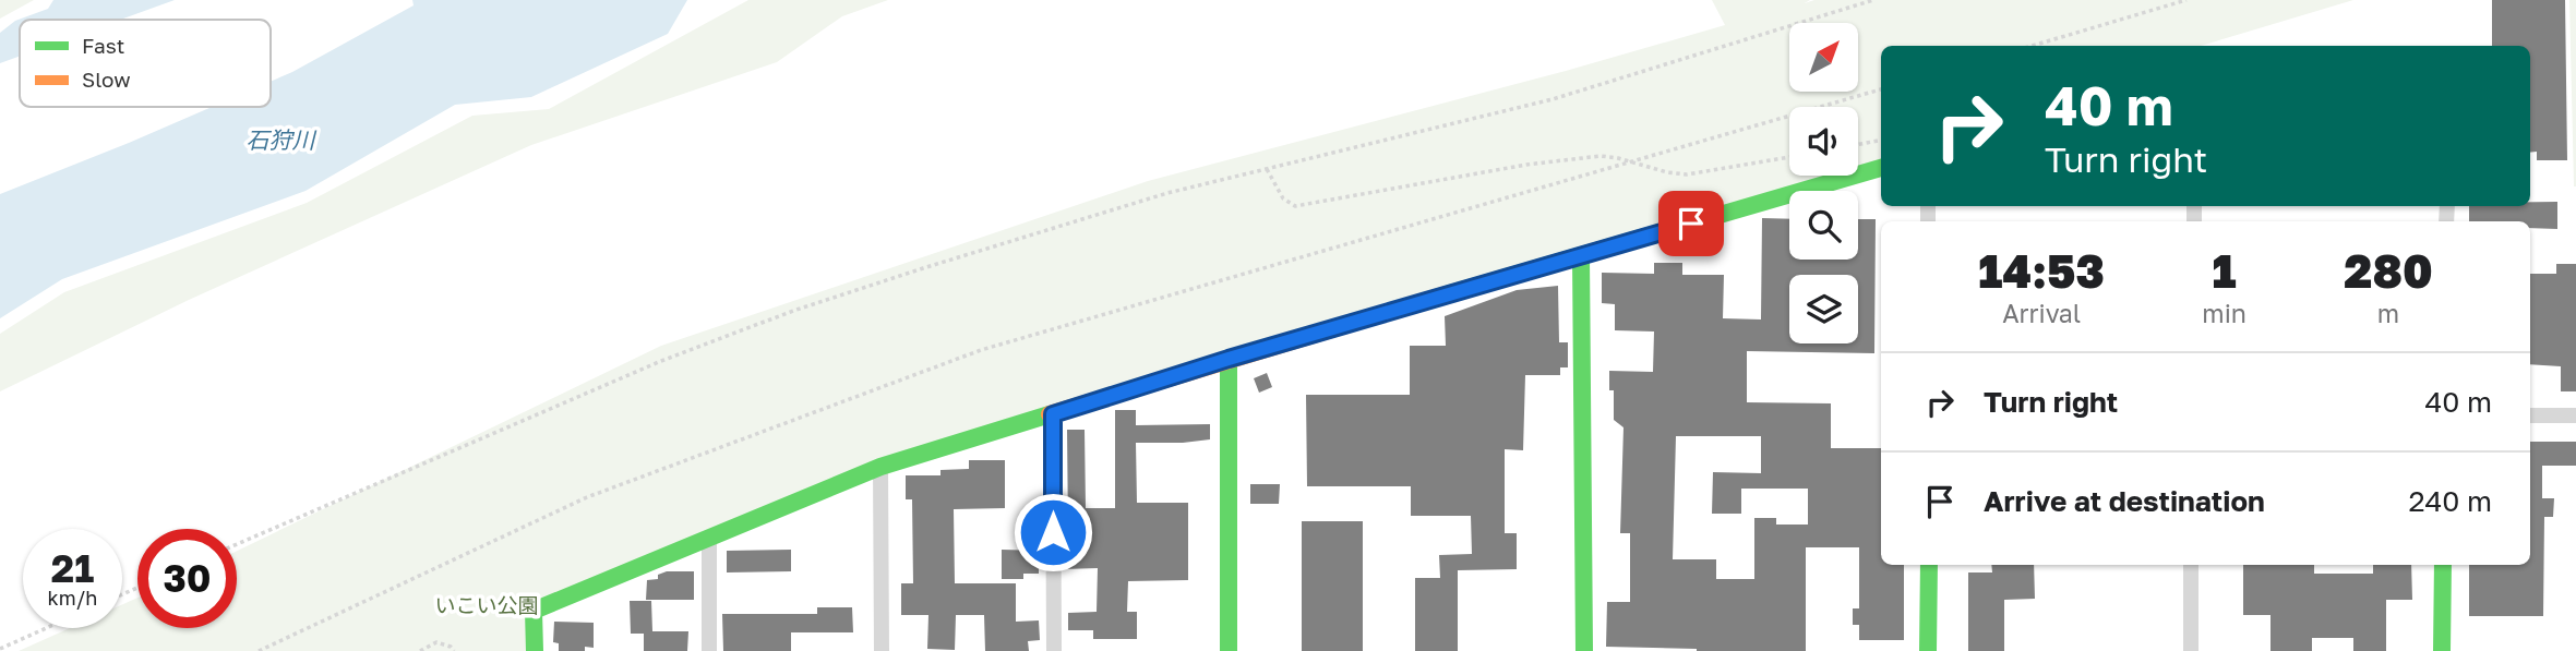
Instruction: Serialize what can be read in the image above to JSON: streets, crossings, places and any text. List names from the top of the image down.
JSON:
{
  "water": ["石狩川"],
  "parks": ["いこい公園"],
  "legend": ["Fast", "Slow"],
  "north": "top right",
  "page": {
    "turn": ["40 m", "Turn right"],
    "eta": [
      "14:53",
      "Arrival",
      "1",
      "min",
      "280",
      "m"
    ],
    "list": [
      {
        "name": "Turn right",
        "value": "40 m"
      },
      {
        "name": "Arrive at destination",
        "value": "240 m"
      }
    ],
    "speed": "21 km/h",
    "limit": "30"
  }
}
